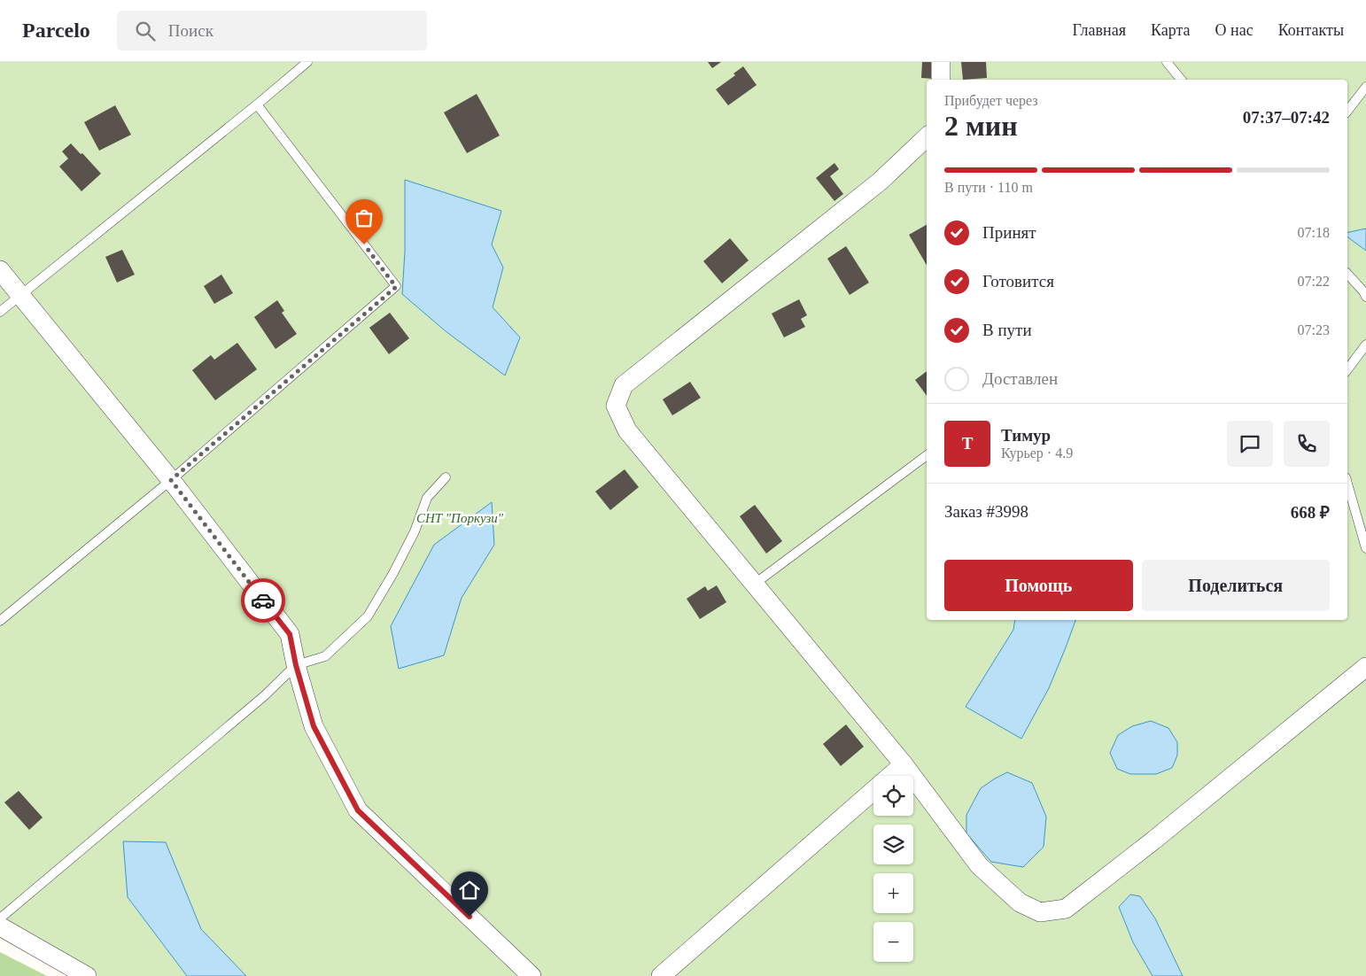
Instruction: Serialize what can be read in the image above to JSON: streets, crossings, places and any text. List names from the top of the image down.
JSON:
{
  "parks": ["СНТ \"Поркузи\""],
  "page": {
    "header": "Parcelo",
    "search": "Поиск",
    "nav": [
      "Главная",
      "Карта",
      "О нас",
      "Контакты"
    ],
    "heading": ["2 мин", "Прибудет через", "07:37–07:42"],
    "panel": [
      "Тимур",
      "Курьер · 4.9",
      "Заказ #3998",
      "668 ₽"
    ],
    "bar": "В пути · 110 m",
    "list": [
      ["Принят", "07:18"],
      ["Готовится", "07:22"],
      ["В пути", "07:23"],
      "Доставлен"
    ],
    "round": "Т",
    "buttons": ["Помощь", "Поделиться"],
    "map_buttons": ["+", "−"]
  }
}
